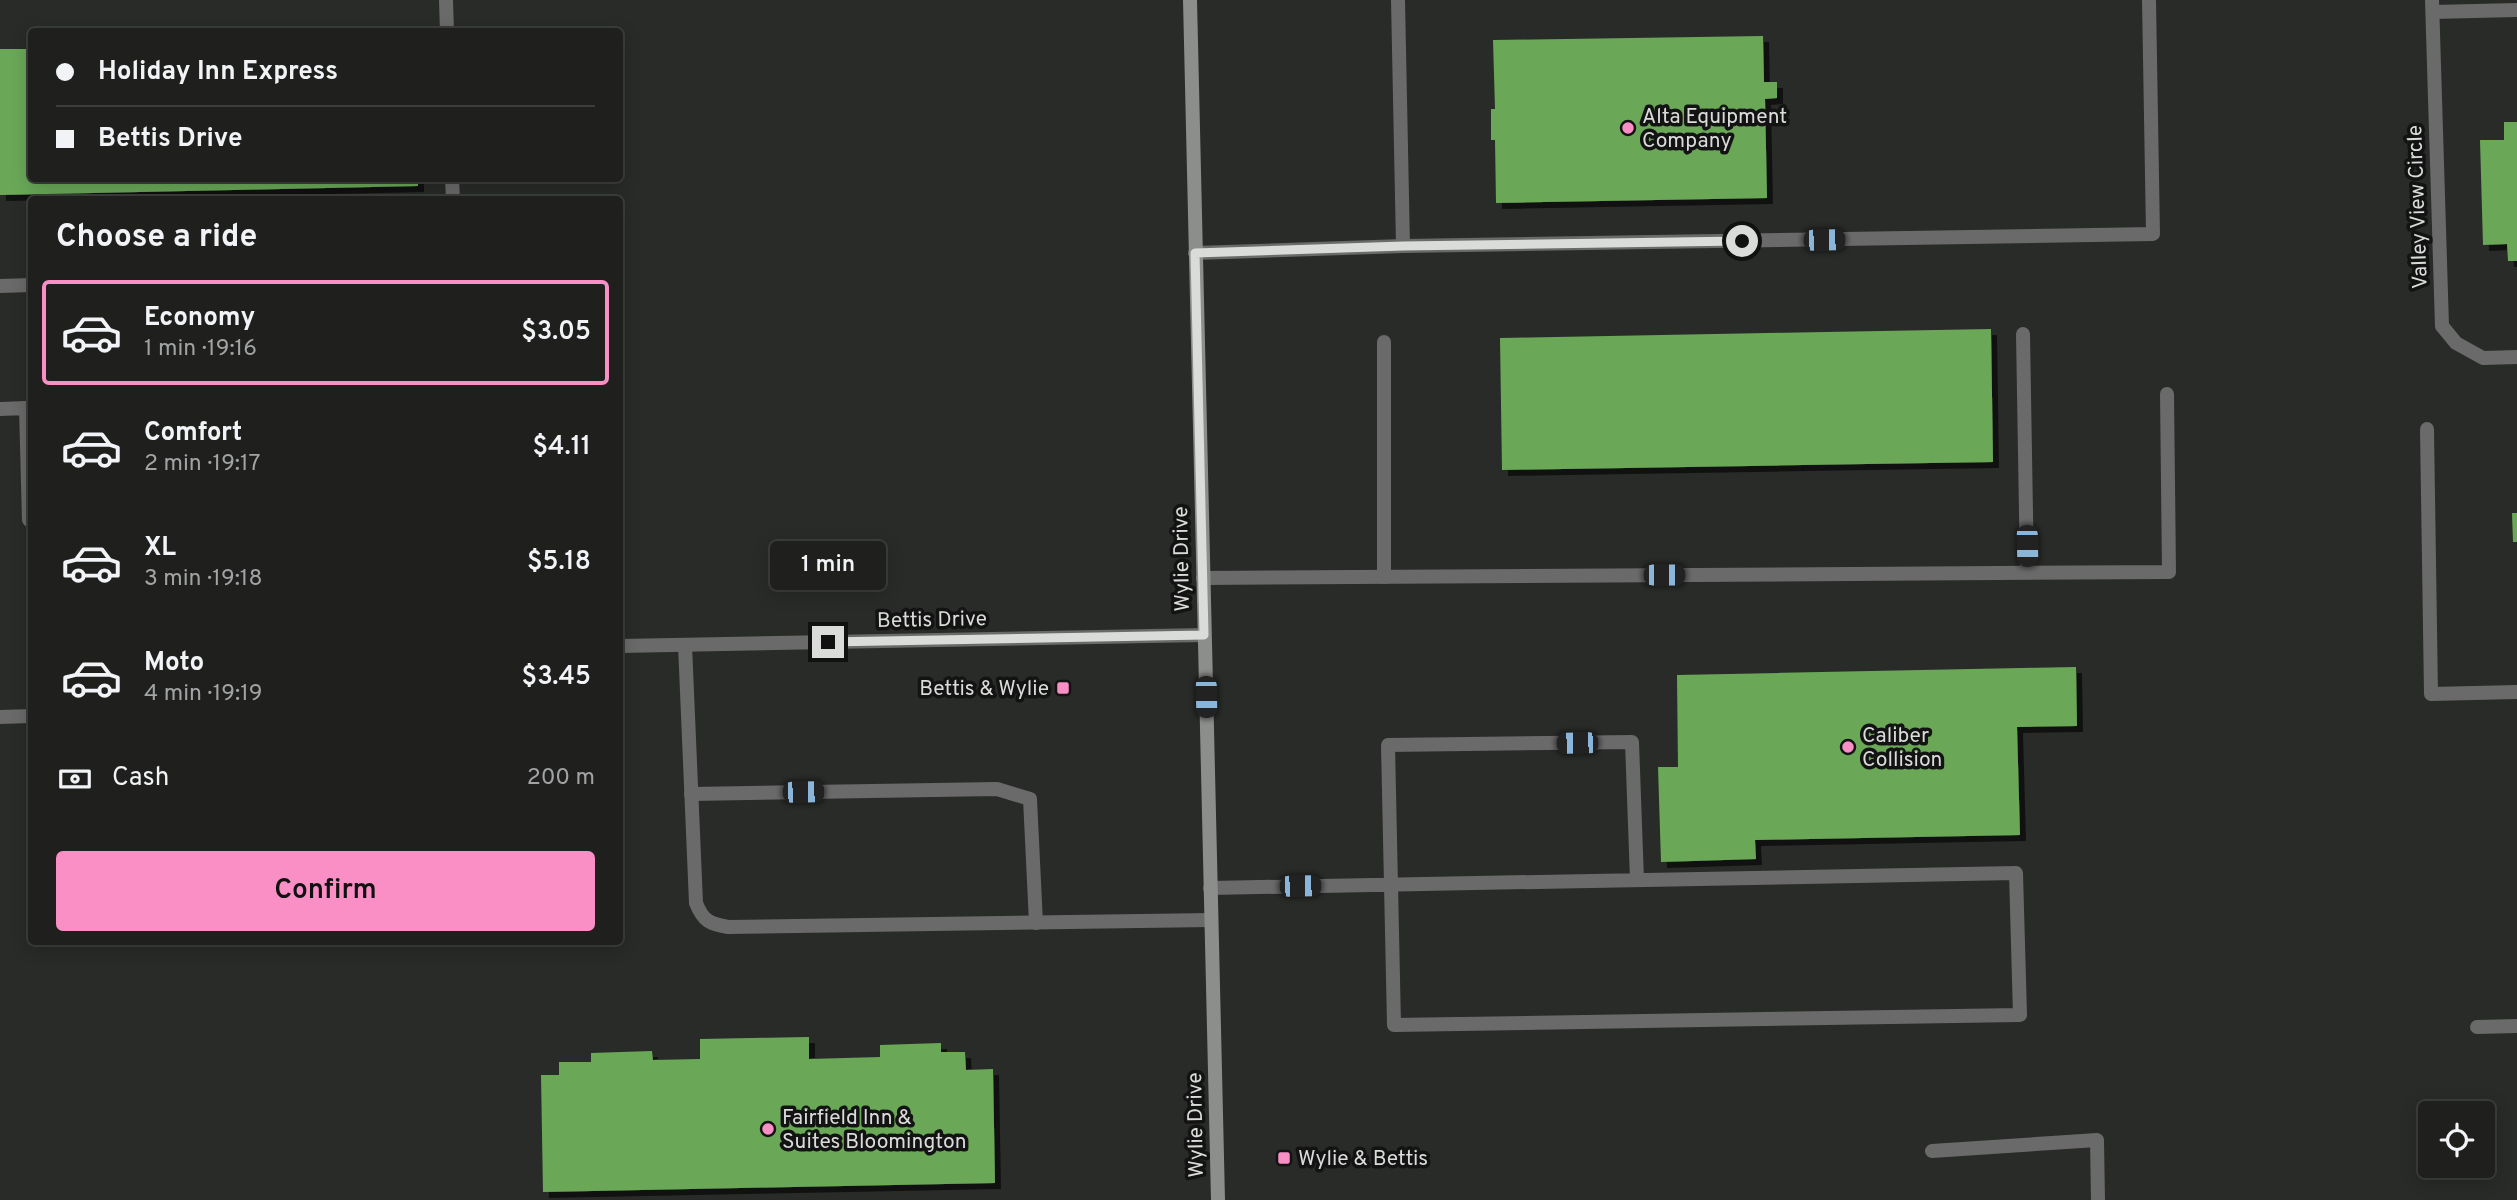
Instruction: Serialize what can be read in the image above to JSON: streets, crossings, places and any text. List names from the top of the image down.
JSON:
{
  "streets": {
    "main road": ["Wylie Drive"],
    "street": ["Valley View Circle", "Bettis Drive"]
  },
  "crossings": [
    ["Wylie Drive", "Bettis Drive"]
  ],
  "places": {
    "other": ["Alta Equipment Company", "Caliber Collision", "Fairfield Inn & Suites Bloomington"],
    "transit": ["Bettis & Wylie", "Wylie & Bettis"]
  },
  "page": {
    "banner": ["Holiday Inn Express", "Bettis Drive"],
    "heading": "Choose a ride",
    "list": [
      {
        "name": "Economy",
        "note": "1 min · 19:16",
        "value": "$3.05"
      },
      {
        "name": "Comfort",
        "note": "2 min · 19:17",
        "value": "$4.11"
      },
      {
        "name": "XL",
        "note": "3 min · 19:18",
        "value": "$5.18"
      },
      {
        "name": "Moto",
        "note": "4 min · 19:19",
        "value": "$3.45"
      }
    ],
    "bubble": "1 min",
    "pay": ["Cash", "200 m"],
    "buttons": "Confirm"
  }
}
